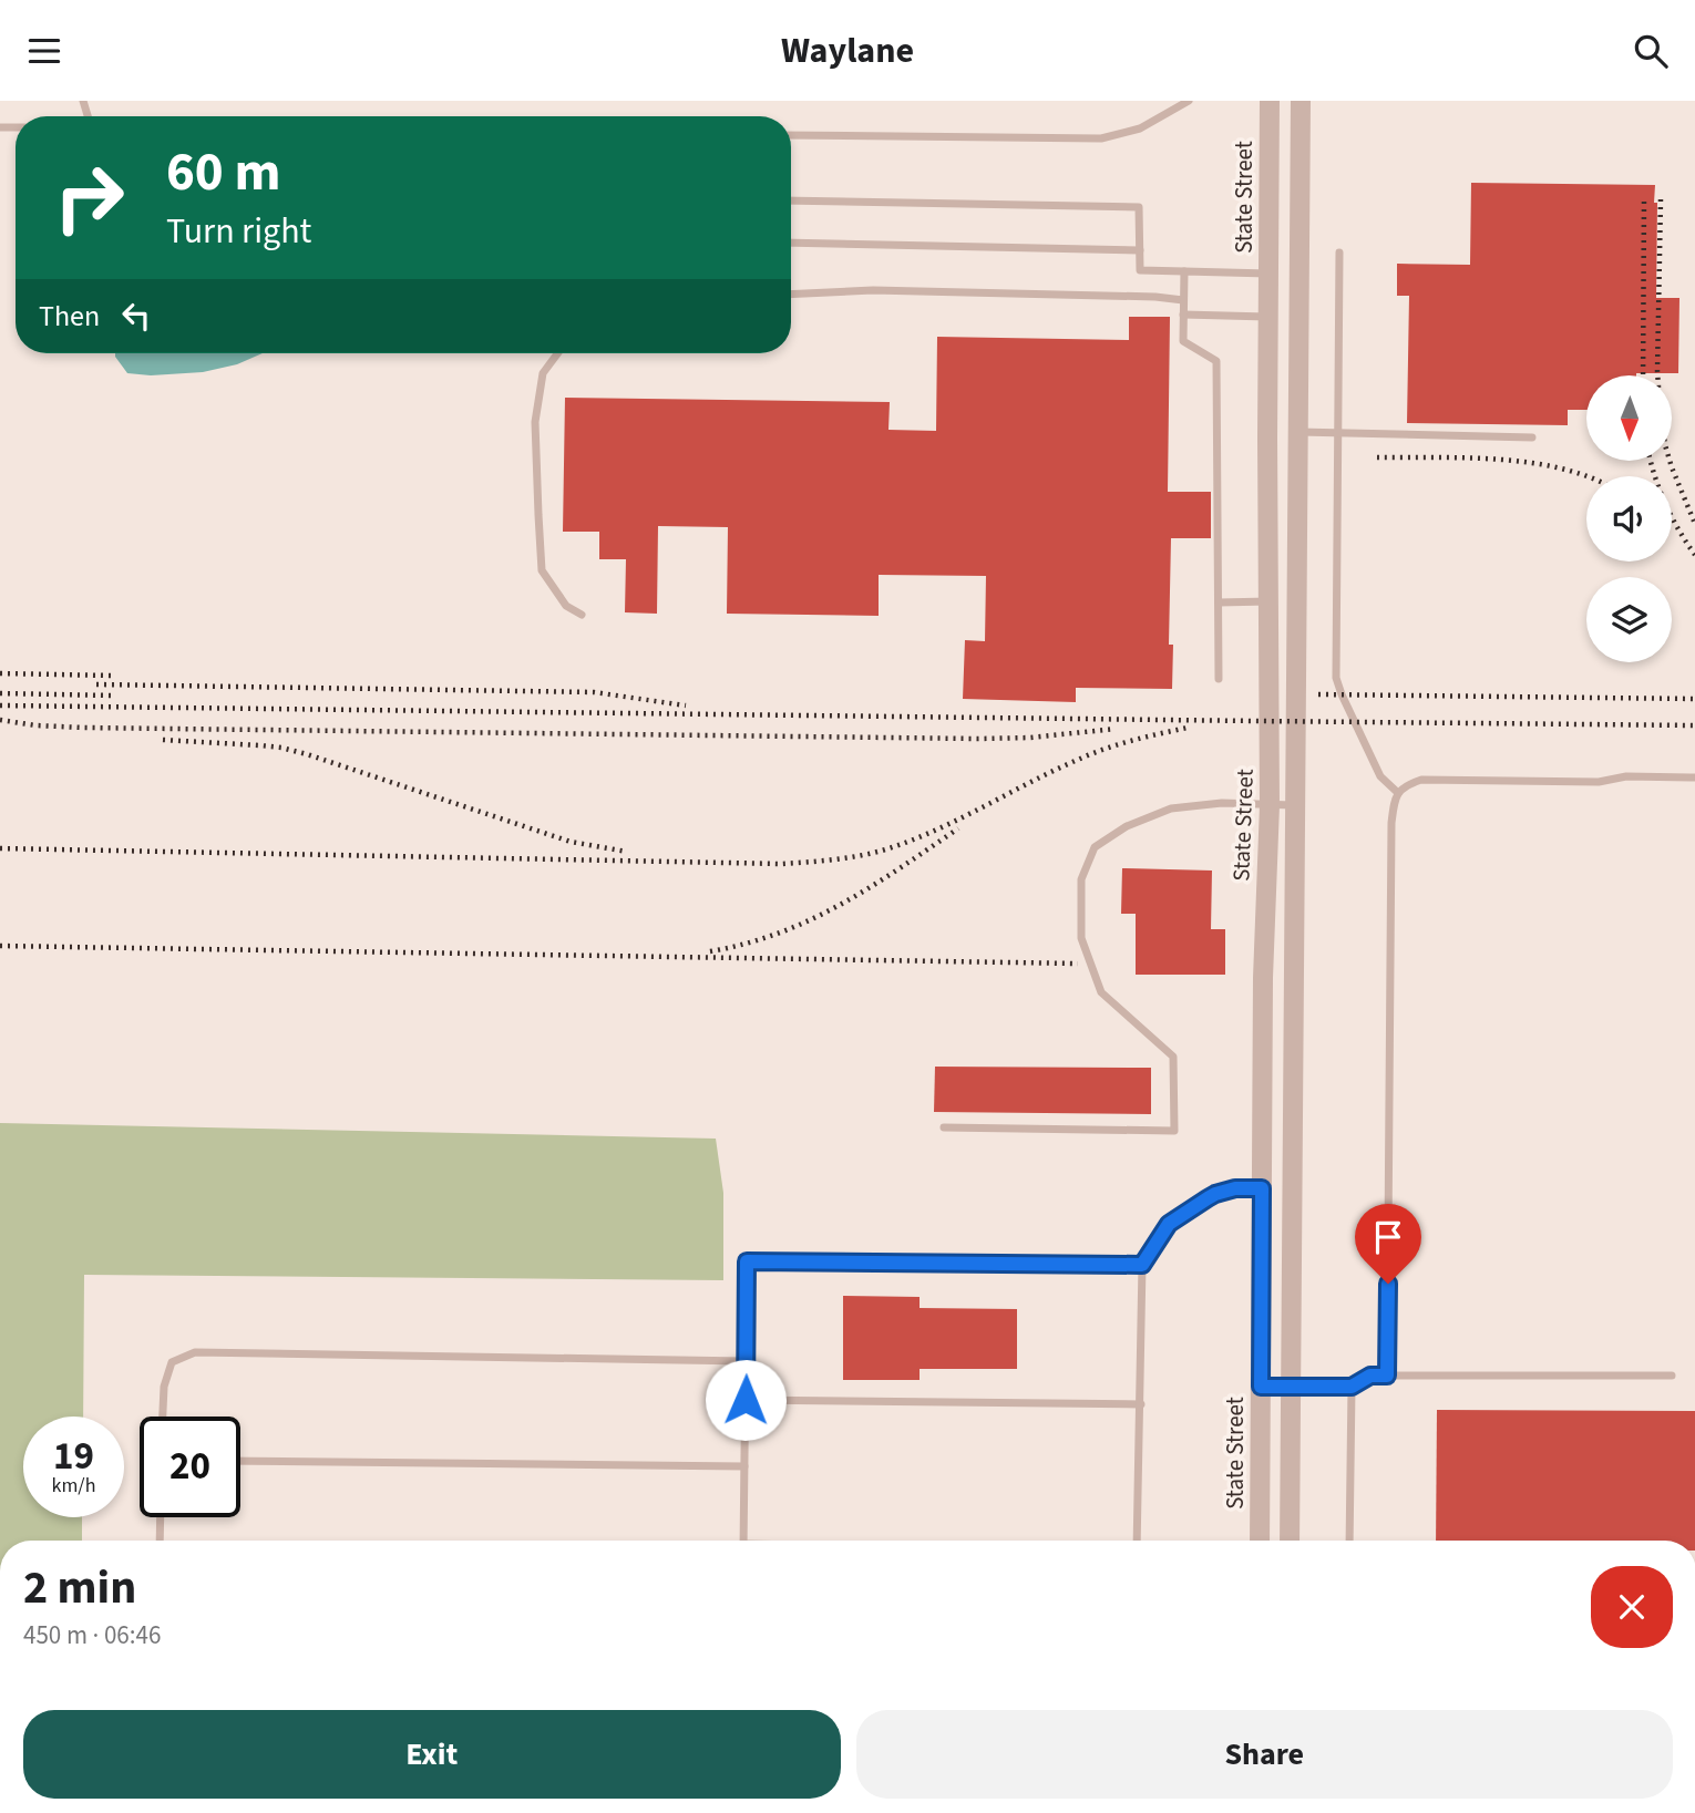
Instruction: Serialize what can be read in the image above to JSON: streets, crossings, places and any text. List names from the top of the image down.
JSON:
{
  "streets": {
    "street": ["State Street"]
  },
  "north": "bottom",
  "page": {
    "header": "Waylane",
    "turn": ["60 m", "Turn right"],
    "then": "Then",
    "speed": "19 km/h",
    "limit": "20",
    "heading": ["2 min", "450 m · 06:46"],
    "buttons": ["Exit", "Share"]
  }
}
